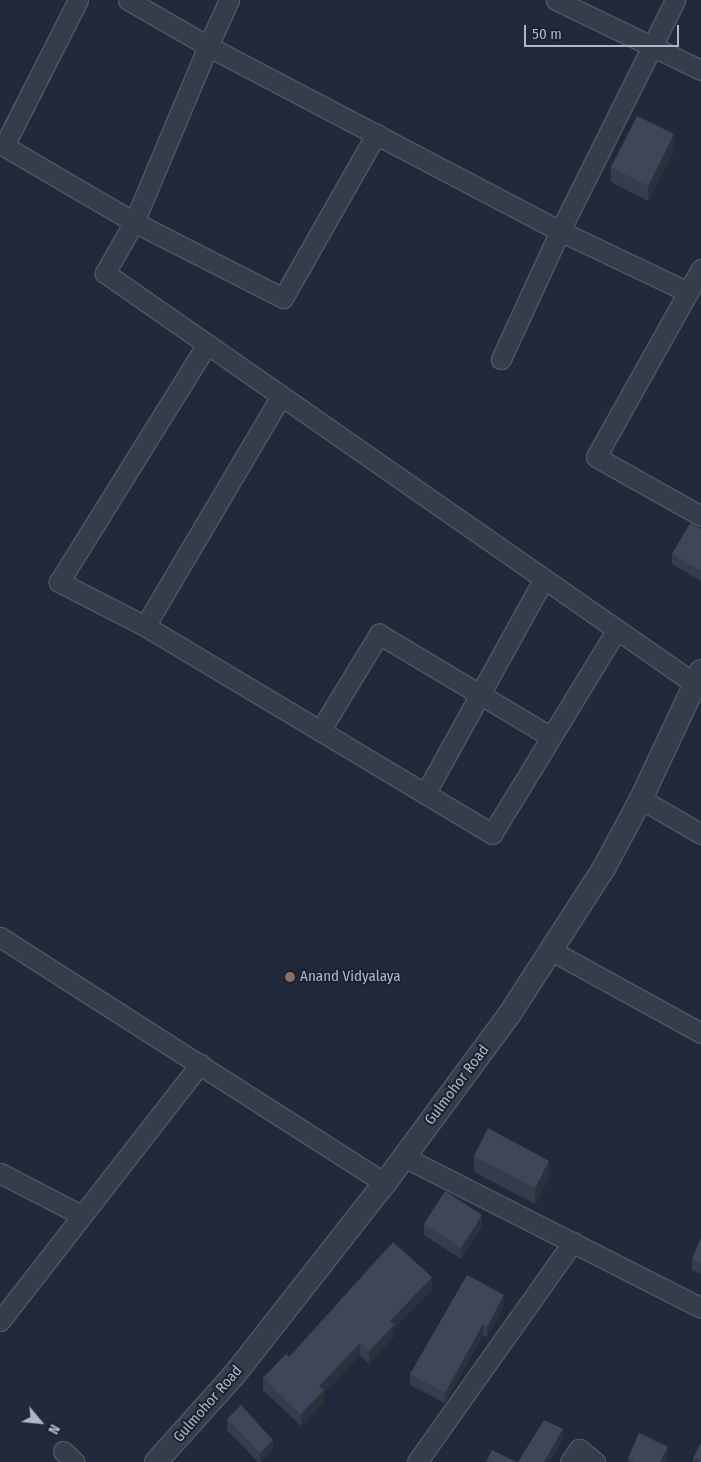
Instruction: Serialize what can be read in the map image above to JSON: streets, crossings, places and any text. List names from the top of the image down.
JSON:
{
  "streets": {
    "street": ["Gulmohor Road"]
  },
  "places": ["Anand Vidyalaya"],
  "scale_bar": "50 m",
  "north": "bottom right"
}
